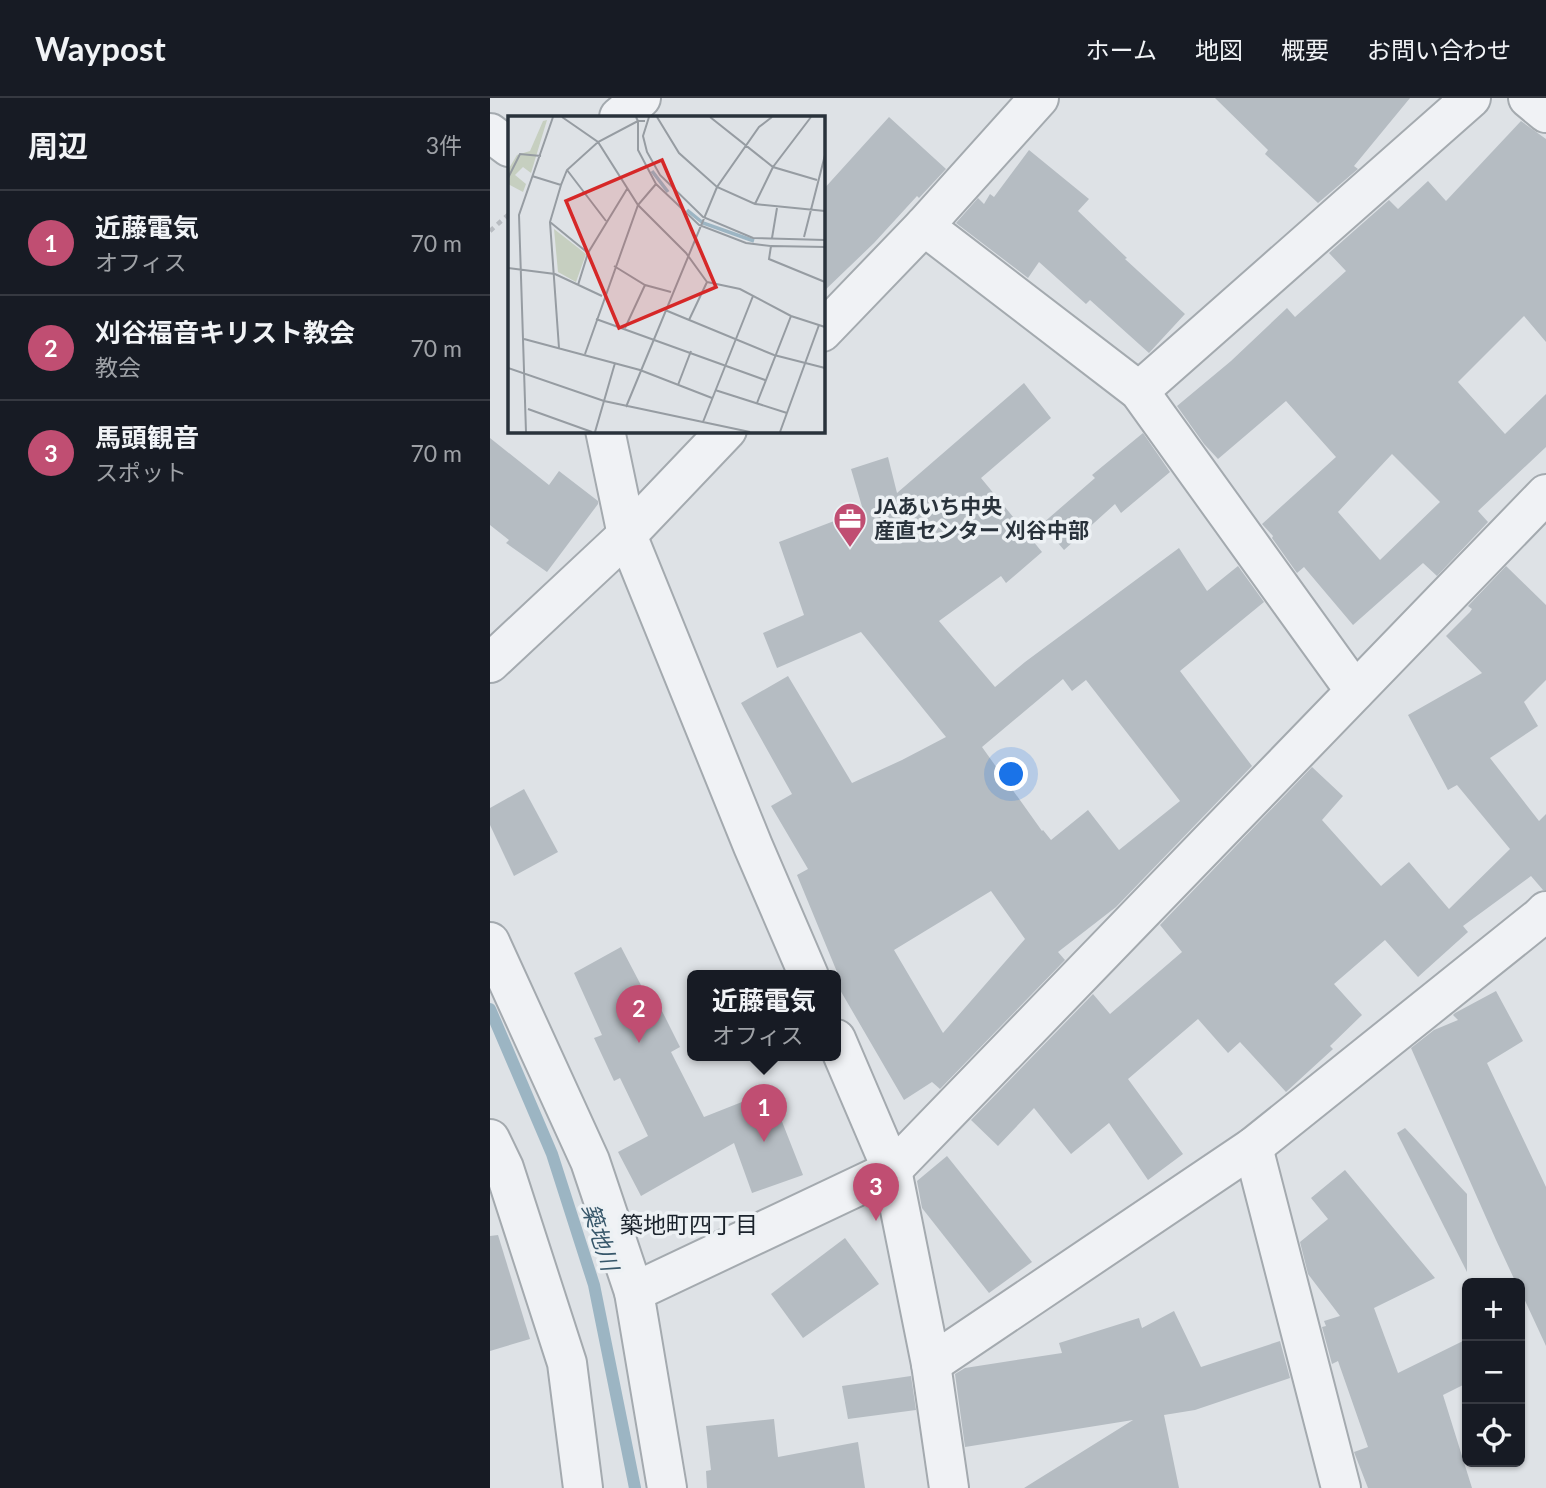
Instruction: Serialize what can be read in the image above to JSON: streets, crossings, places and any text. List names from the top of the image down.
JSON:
{
  "districts": ["築地町四丁目"],
  "water": ["築地川"],
  "places": {
    "office": ["JAあいち中央 産直センター 刈谷中部"]
  },
  "page": {
    "header": "Waypost",
    "nav": [
      "ホーム",
      "地図",
      "概要",
      "お問い合わせ"
    ],
    "heading": ["周辺", "3件"],
    "list": [
      {
        "mark": "1",
        "name": "近藤電気",
        "note": "オフィス",
        "value": "70 m"
      },
      {
        "mark": "2",
        "name": "刈谷福音キリスト教会",
        "note": "教会",
        "value": "70 m"
      },
      {
        "mark": "3",
        "name": "馬頭観音",
        "note": "スポット",
        "value": "70 m"
      }
    ],
    "popup": ["近藤電気", "オフィス"],
    "pins": ["2", "1", "3"],
    "map_buttons": ["+", "−"]
  }
}
